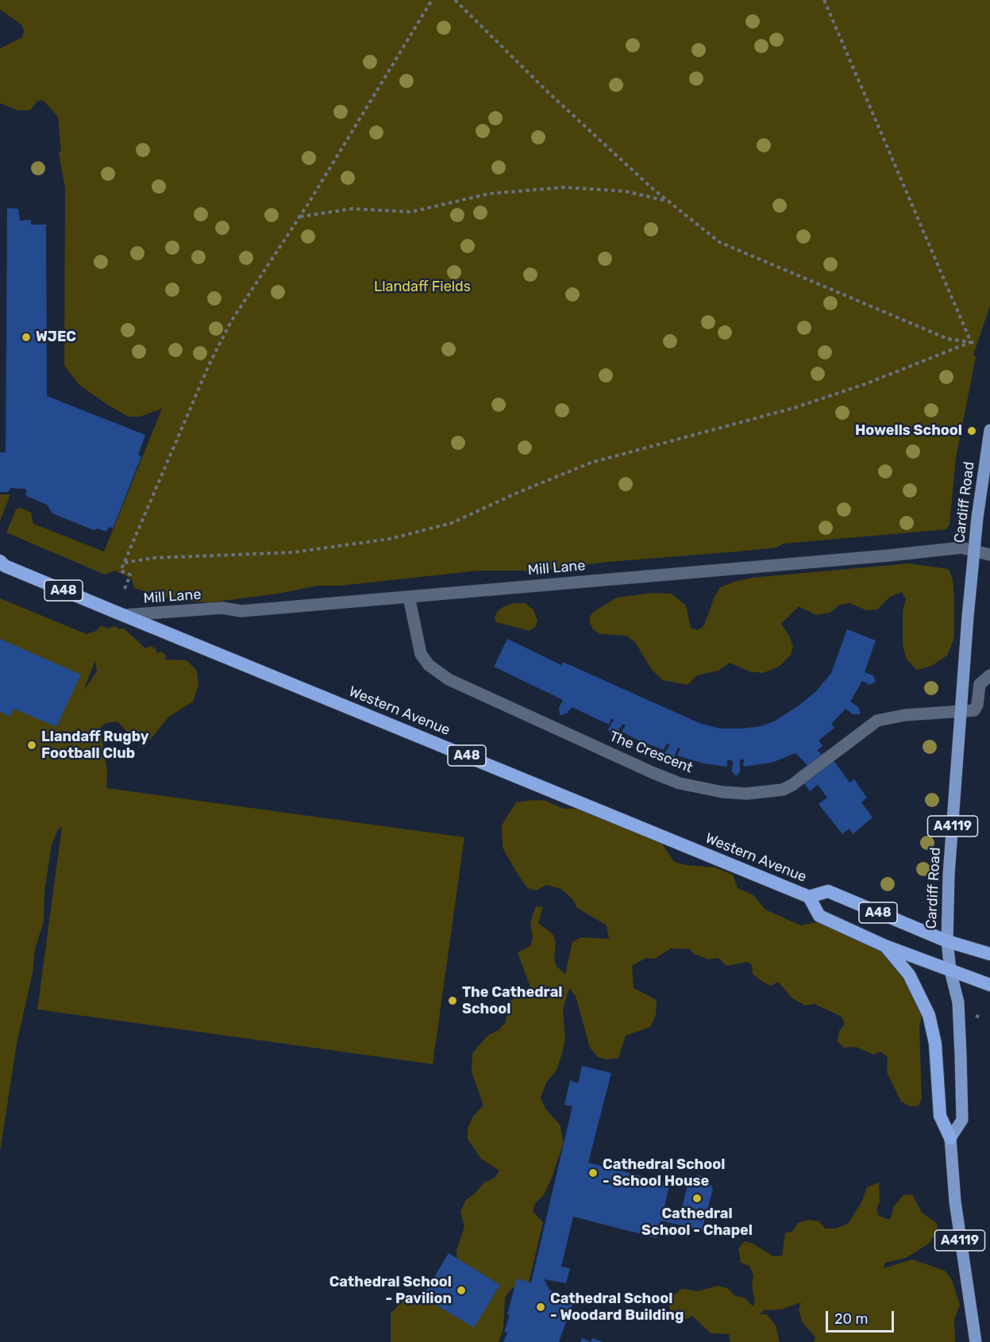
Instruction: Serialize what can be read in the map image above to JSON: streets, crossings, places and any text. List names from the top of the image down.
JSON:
{
  "streets": {
    "highway": ["A48", "Western Avenue"],
    "main road": ["Cardiff Road", "A4119"],
    "street": ["Mill Lane", "The Crescent"]
  },
  "crossings": [
    ["Cardiff Road", "Mill Lane"],
    ["Cardiff Road", "Western Avenue"],
    ["Cardiff Road", "The Crescent"],
    ["Cardiff Road", "A4119"],
    ["Mill Lane", "Western Avenue"],
    ["Mill Lane", "The Crescent"]
  ],
  "parks": ["Llandaff Fields"],
  "places": [
    "WJEC",
    "Howells School",
    "Llandaff Rugby Football Club",
    "The Cathedral School",
    "Cathedral School - School House",
    "Cathedral School - Chapel",
    "Cathedral School - Pavilion",
    "Cathedral School - Woodard Building"
  ],
  "scale_bar": "20 m"
}
